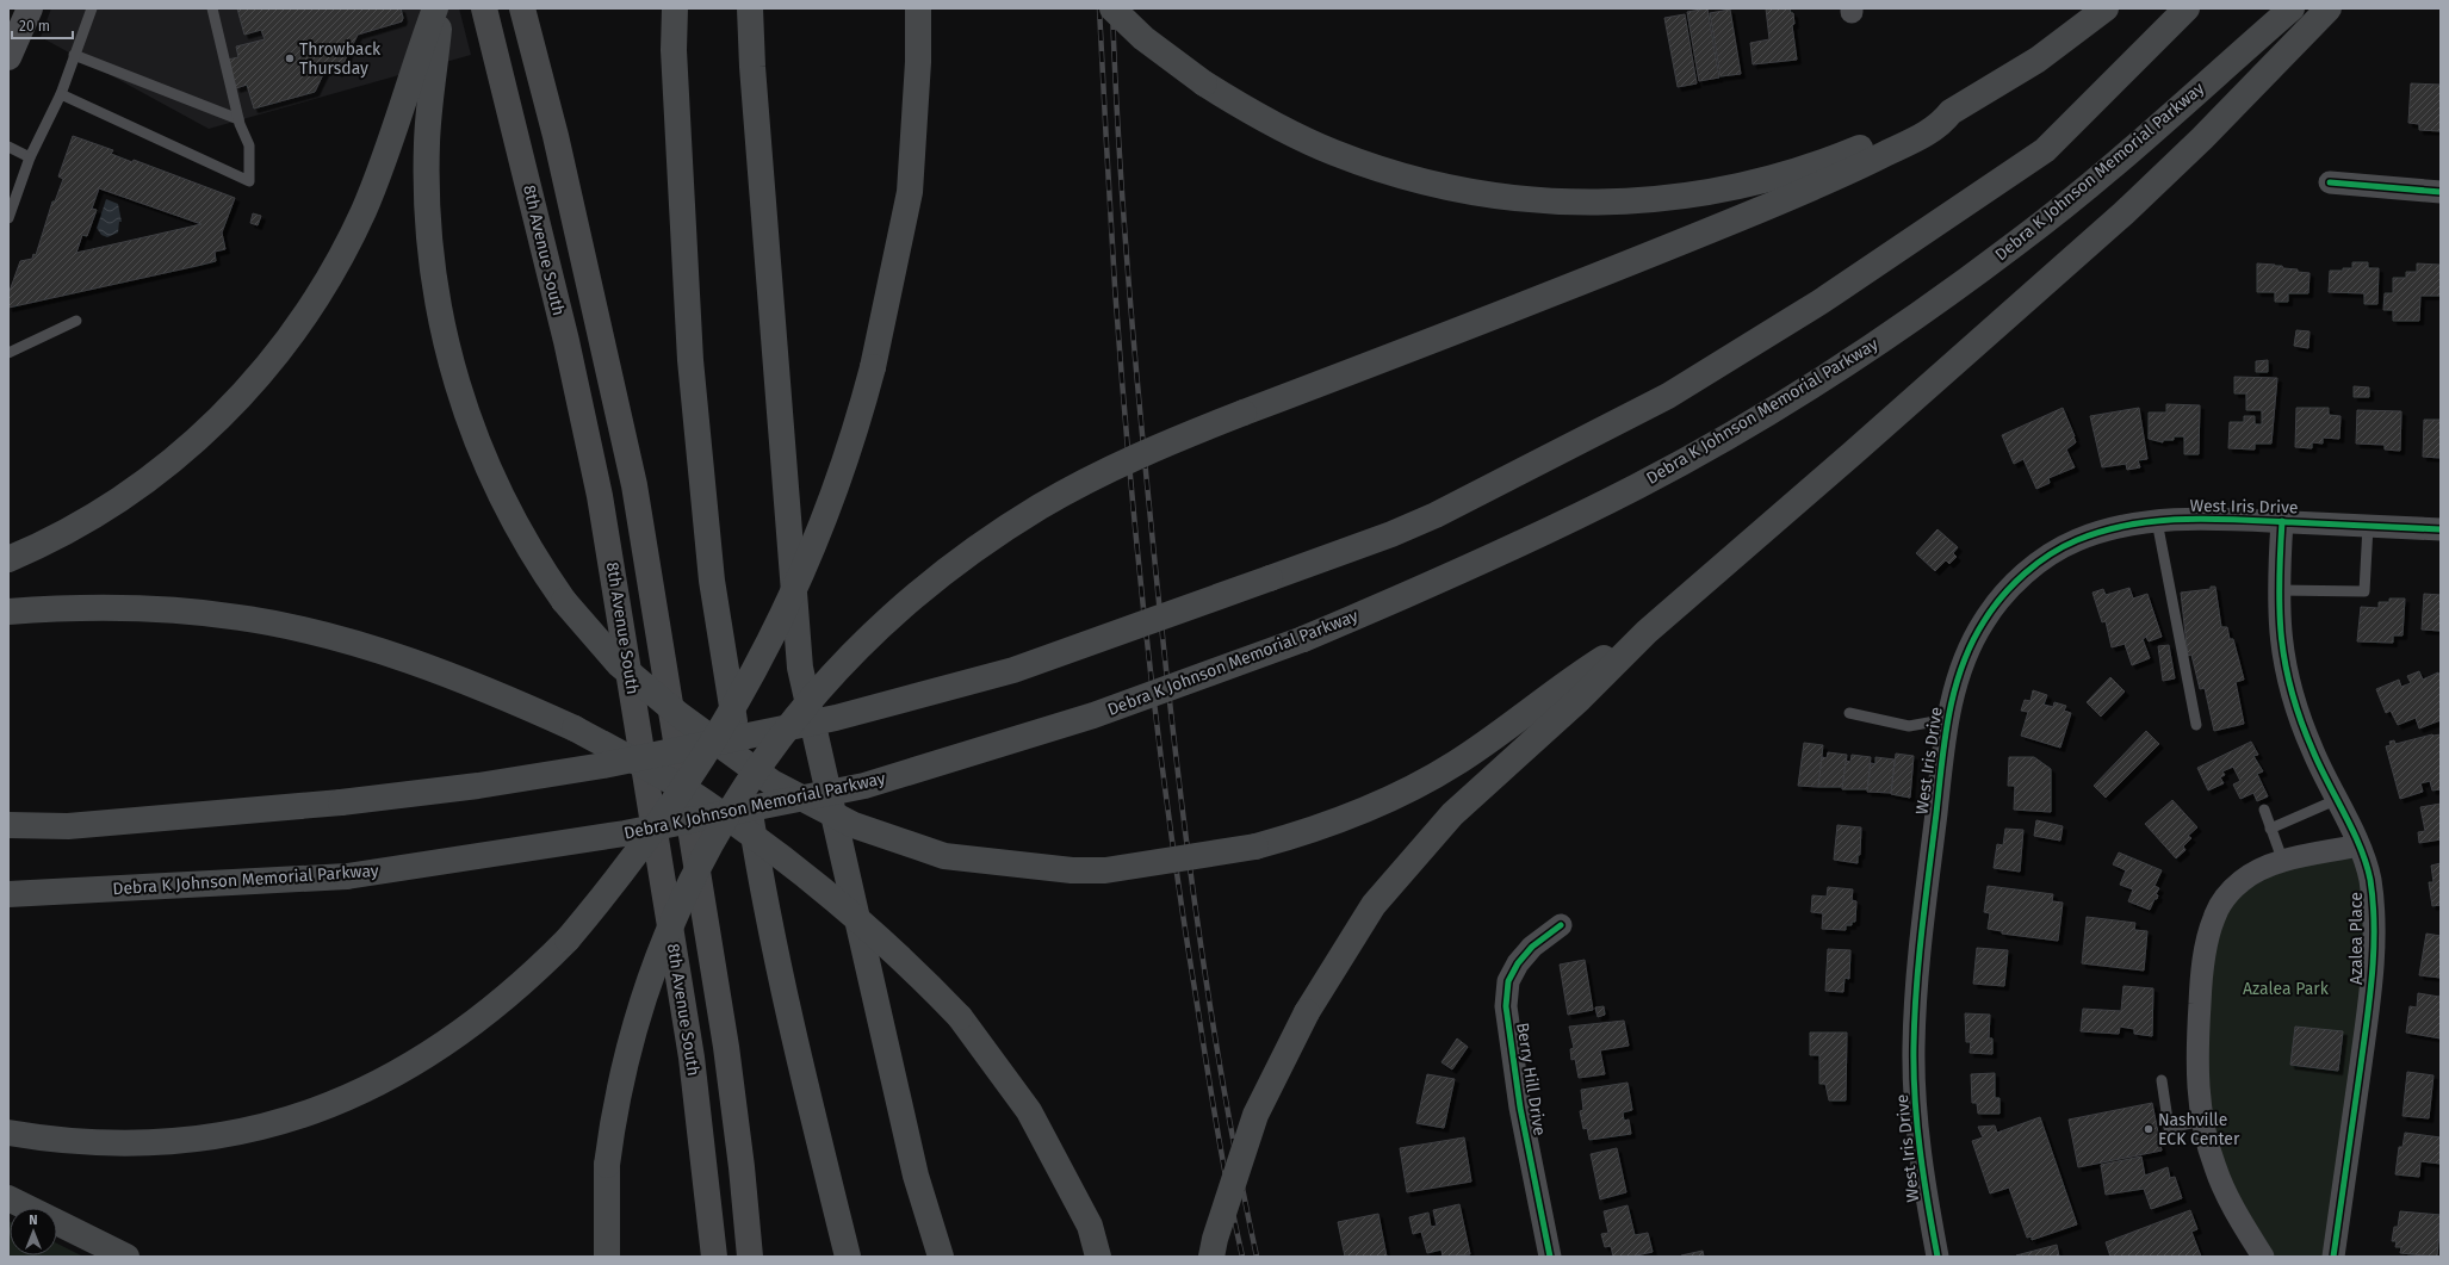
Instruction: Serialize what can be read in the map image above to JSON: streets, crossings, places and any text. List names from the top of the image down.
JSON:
{
  "streets": {
    "highway": ["Debra K Johnson Memorial Parkway"],
    "main road": ["8th Avenue South"],
    "street": ["West Iris Drive", "Azalea Place", "Berry Hill Drive"]
  },
  "crossings": [
    ["West Iris Drive", "Azalea Place"]
  ],
  "parks": ["Azalea Park"],
  "places": ["Throwback Thursday", "Nashville ECK Center"],
  "scale_bar": "20 m",
  "north": "top"
}
